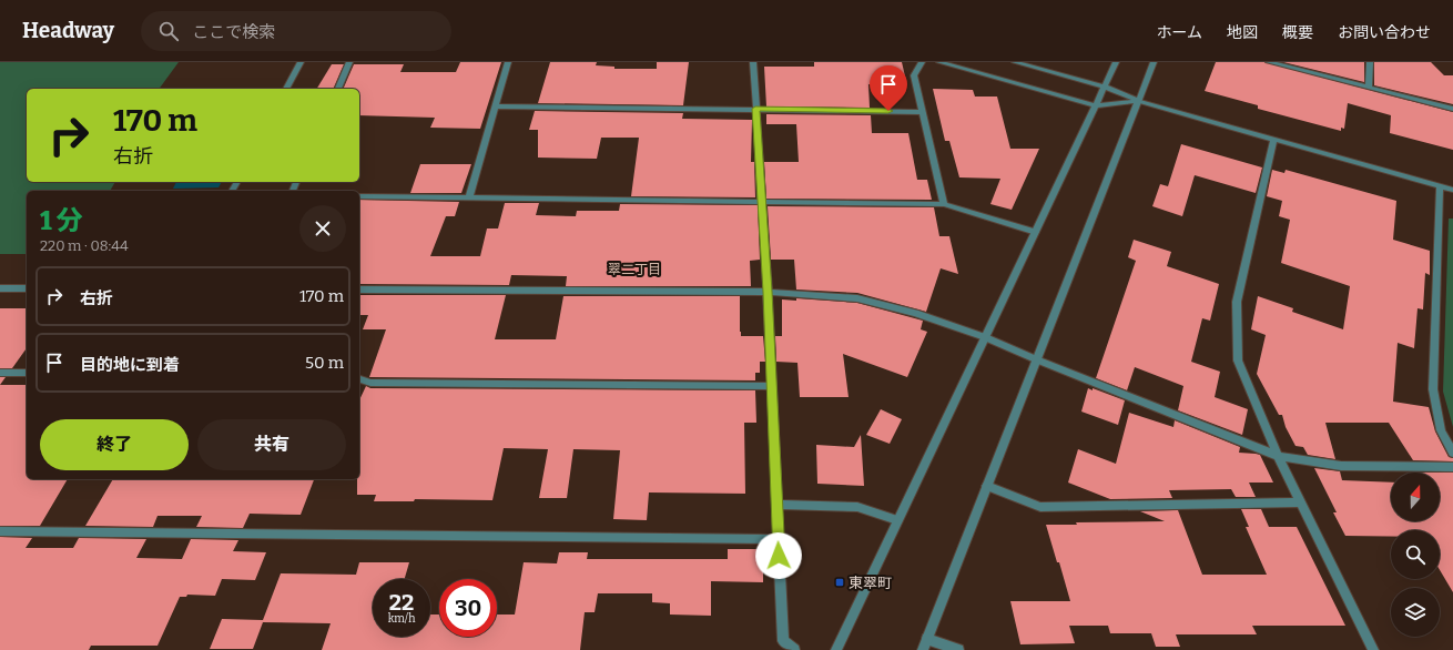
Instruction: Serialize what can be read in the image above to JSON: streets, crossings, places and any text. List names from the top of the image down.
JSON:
{
  "districts": ["翠二丁目"],
  "places": {
    "transit": ["東翠町"]
  },
  "north": "top",
  "page": {
    "header": "Headway",
    "search": "ここで検索",
    "nav": [
      "ホーム",
      "地図",
      "概要",
      "お問い合わせ"
    ],
    "turn": ["170 m", "右折"],
    "heading": ["1 分", "220 m · 08:44"],
    "list": [
      {
        "name": "右折",
        "value": "170 m"
      },
      {
        "name": "目的地に到着",
        "value": "50 m"
      }
    ],
    "buttons": ["終了", "共有"],
    "speed": "22 km/h",
    "limit": "30"
  }
}
